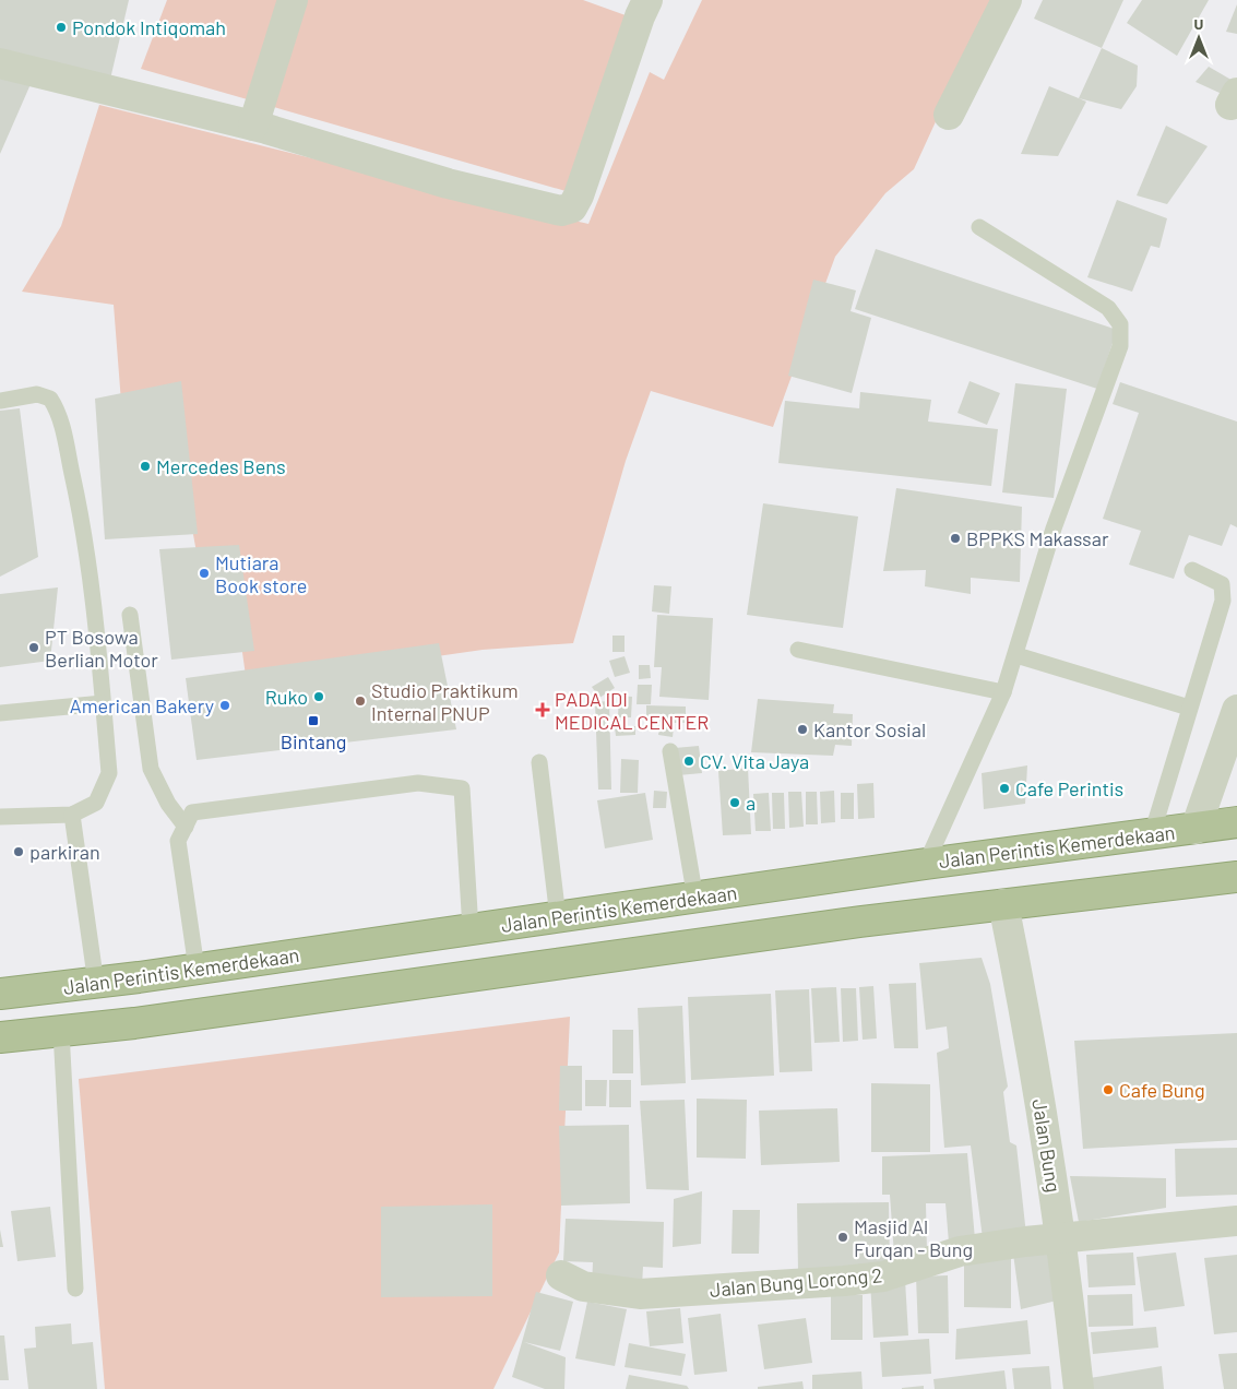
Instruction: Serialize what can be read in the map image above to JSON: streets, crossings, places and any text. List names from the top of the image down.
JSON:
{
  "streets": {
    "highway": ["Jalan Perintis Kemerdekaan"],
    "street": ["Jalan Bung", "Jalan Bung Lorong 2"]
  },
  "crossings": [
    ["Jalan Bung", "Jalan Bung Lorong 2"]
  ],
  "places": {
    "other": [
      "Pondok Intiqomah",
      "Mercedes Bens",
      "BPPKS Makassar",
      "Mutiara Book store",
      "PT Bosowa Berlian Motor",
      "Ruko",
      "Studio Praktikum Internal PNUP",
      "American Bakery",
      "Kantor Sosial",
      "CV. Vita Jaya",
      "Cafe Perintis",
      "a",
      "parkiran",
      "Cafe Bung",
      "Masjid Al Furqan - Bung"
    ],
    "health": ["PADA IDI MEDICAL CENTER"],
    "transit": ["Bintang"]
  },
  "north": "top"
}
